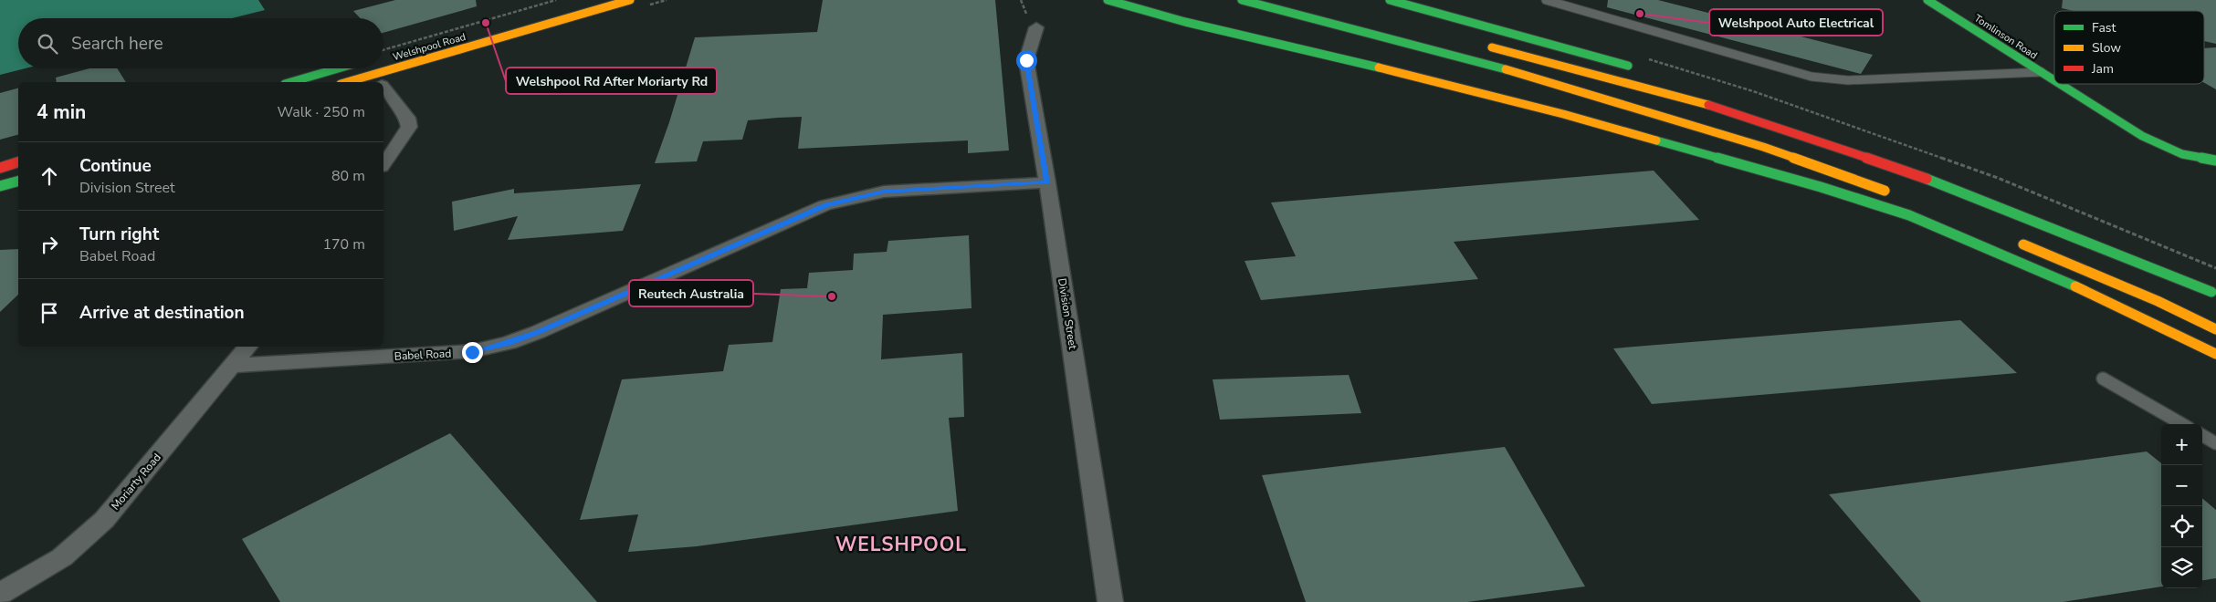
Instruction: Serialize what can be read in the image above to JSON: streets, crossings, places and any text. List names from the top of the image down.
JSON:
{
  "streets": {
    "main road": ["Tomlinson Road", "Welshpool Road"],
    "street": ["Division Street", "Babel Road", "Moriarty Road"]
  },
  "crossings": [
    ["Division Street", "Babel Road"],
    ["Babel Road", "Moriarty Road"]
  ],
  "districts": ["WELSHPOOL"],
  "places": ["Welshpool Auto Electrical", "Welshpool Rd After Moriarty Rd", "Reutech Australia"],
  "legend": ["Fast", "Slow", "Jam"],
  "page": {
    "search": "Search here",
    "heading": ["4 min", "Walk · 250 m"],
    "list": [
      ["Continue", "Division Street", "80 m"],
      ["Turn right", "Babel Road", "170 m"],
      "Arrive at destination"
    ],
    "map_buttons": ["+", "−"]
  }
}
